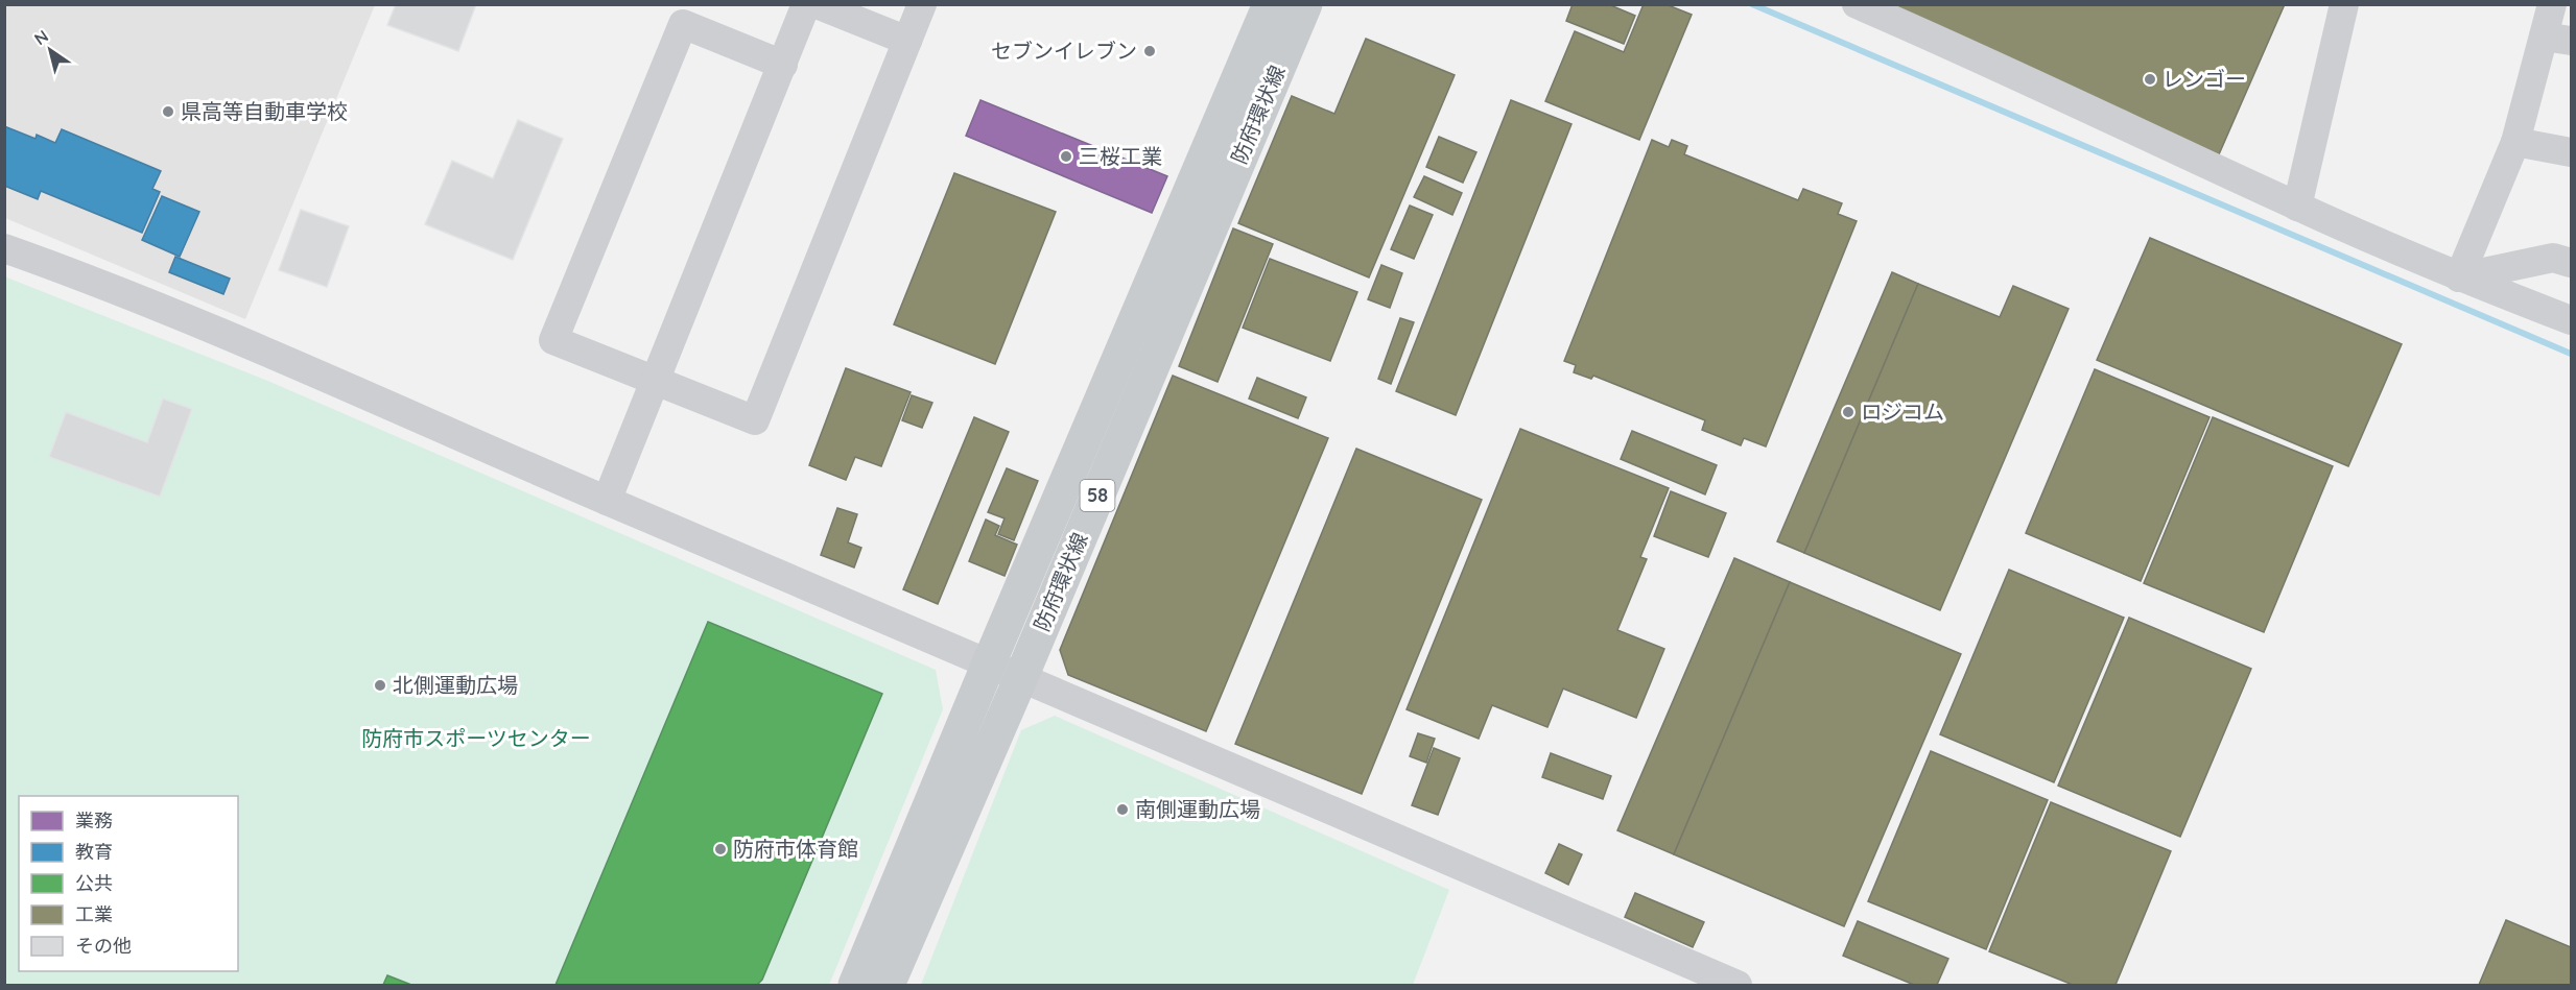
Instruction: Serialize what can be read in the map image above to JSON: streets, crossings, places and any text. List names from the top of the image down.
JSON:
{
  "streets": {
    "main road": ["防府環状線", "58"]
  },
  "parks": ["防府市スポーツセンター"],
  "places": [
    "セブンイレブン",
    "レンゴー",
    "県高等自動車学校",
    "三桜工業",
    "ロジコム",
    "北側運動広場",
    "南側運動広場",
    "防府市体育館"
  ],
  "legend": [
    "業務",
    "教育",
    "公共",
    "工業",
    "その他"
  ],
  "north": "top left"
}
